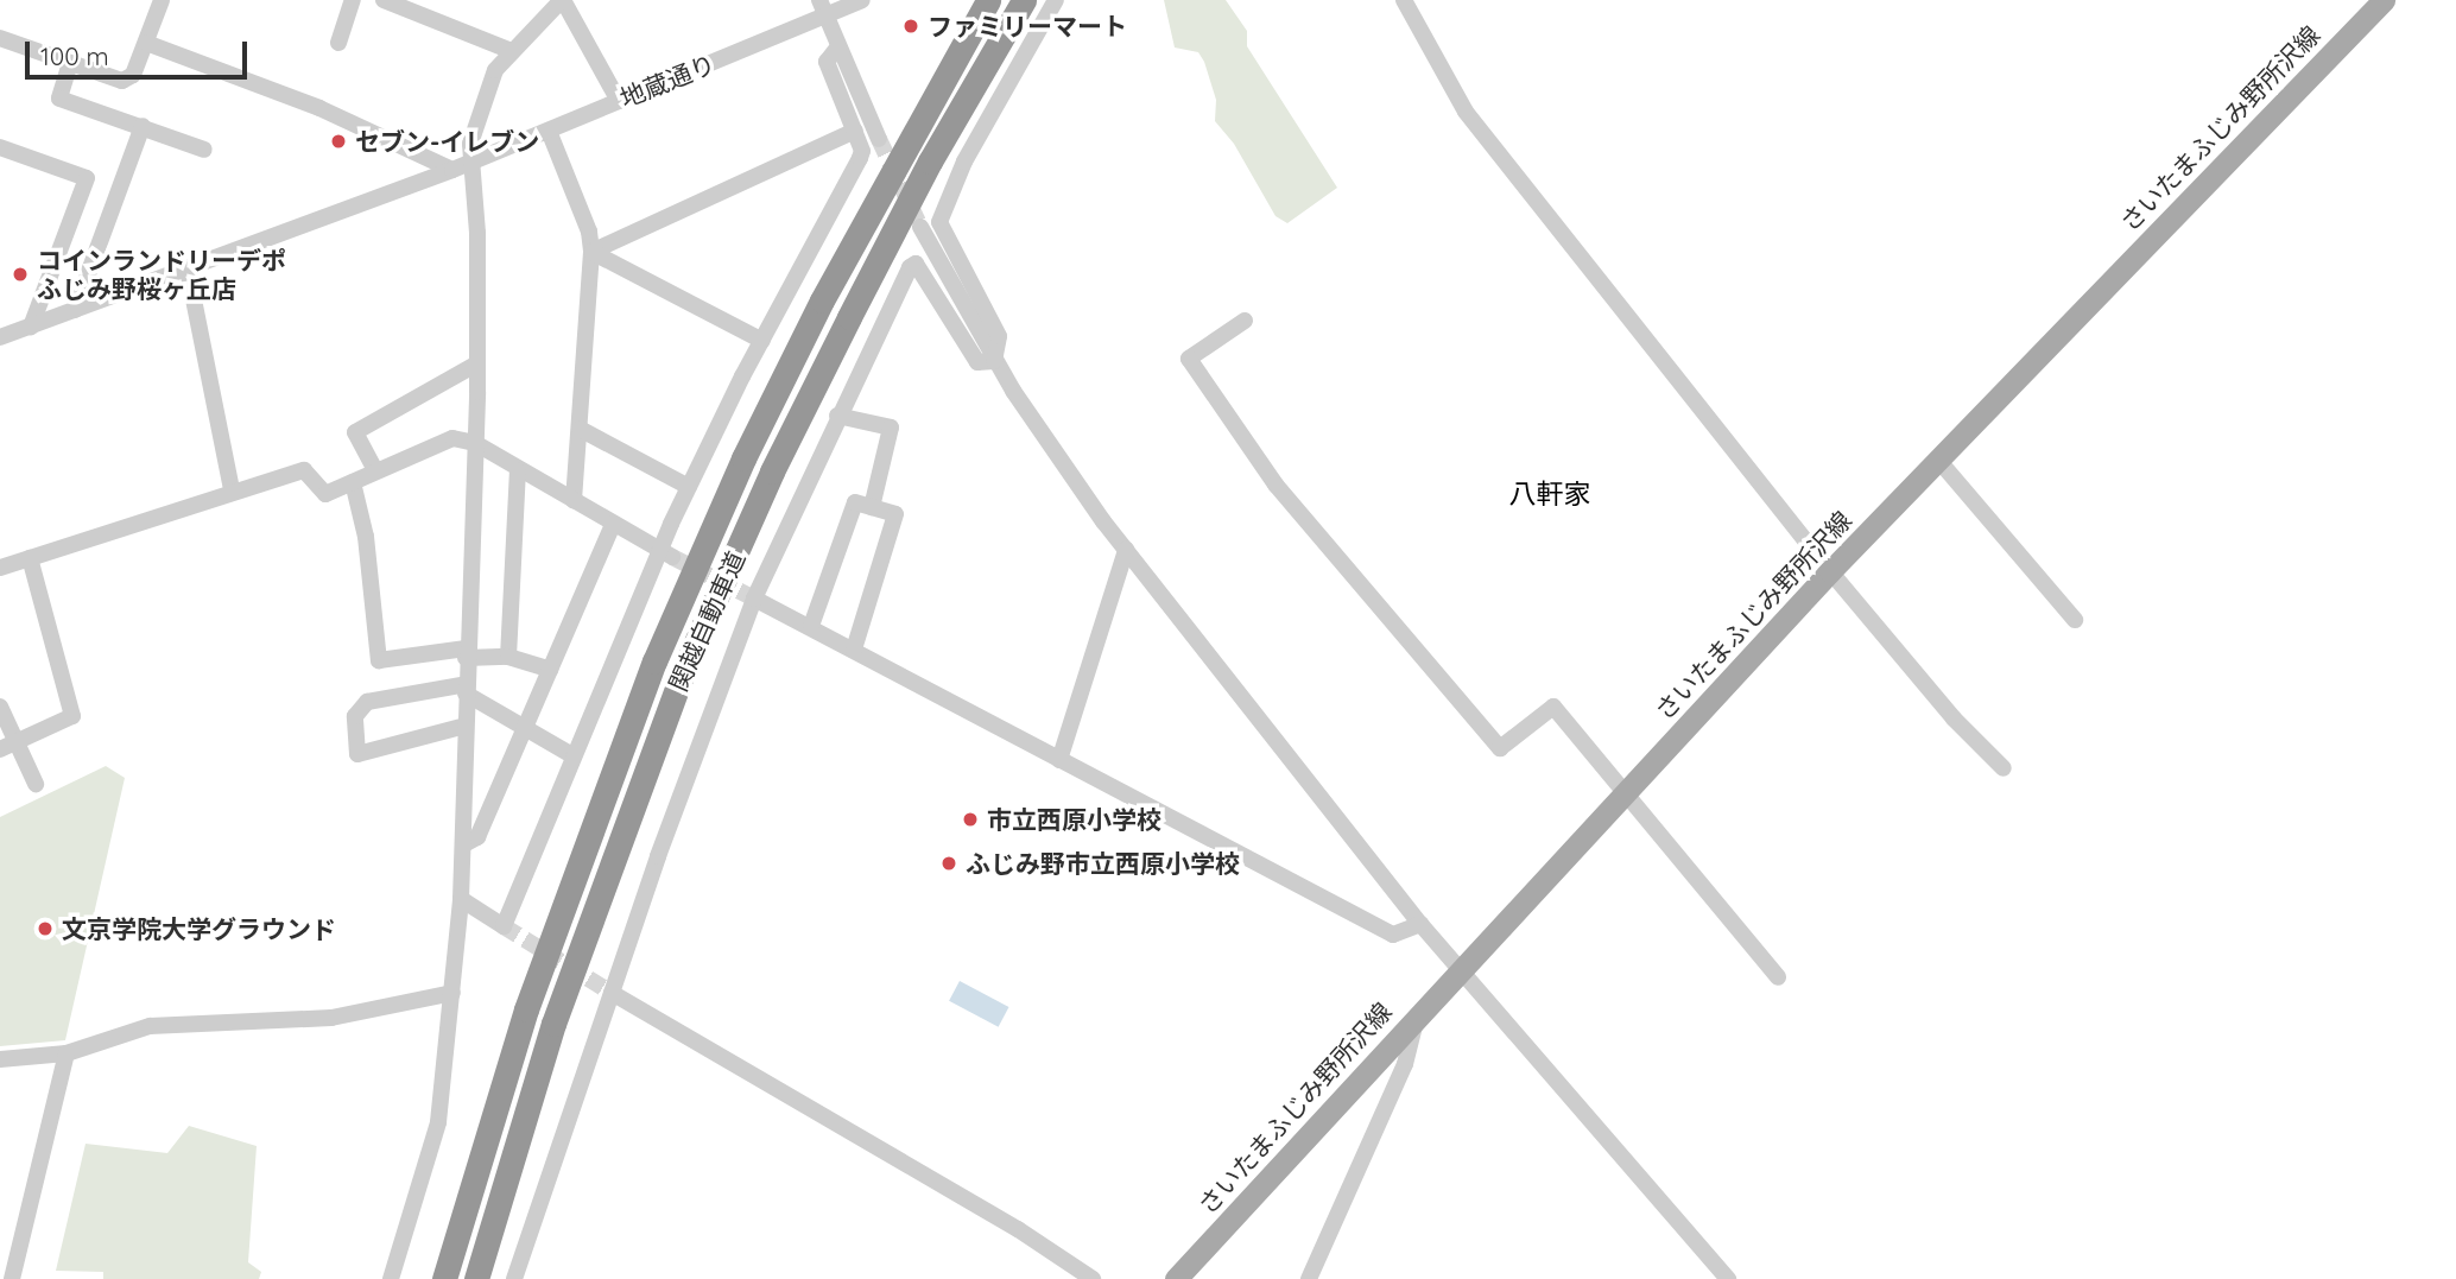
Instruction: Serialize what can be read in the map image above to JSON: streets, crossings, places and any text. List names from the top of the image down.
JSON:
{
  "streets": {
    "highway": ["関越自動車道"],
    "main road": ["さいたまふじみ野所沢線"],
    "street": ["地蔵通り"]
  },
  "districts": ["八軒家"],
  "places": [
    "ファミリーマート",
    "セブン-イレブン",
    "コインランドリーデポ ふじみ野桜ヶ丘店",
    "市立西原小学校",
    "ふじみ野市立西原小学校",
    "文京学院大学グラウンド"
  ],
  "scale_bar": "100 m"
}
